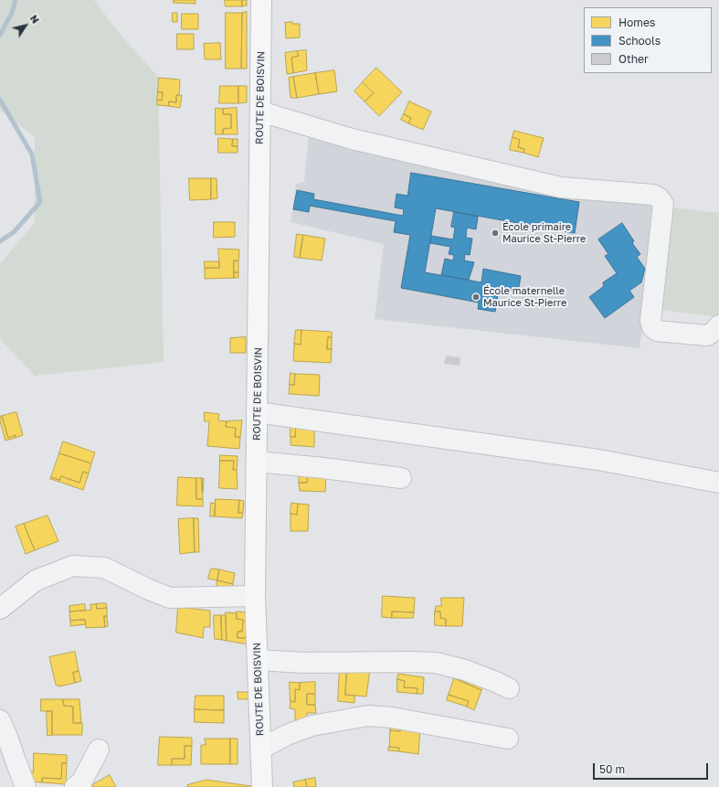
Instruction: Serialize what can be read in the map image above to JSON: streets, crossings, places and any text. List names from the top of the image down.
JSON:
{
  "streets": {
    "main road": ["ROUTE DE BOISVIN"]
  },
  "places": ["École primaire Maurice St-Pierre", "École maternelle Maurice St-Pierre"],
  "legend": ["Homes", "Schools", "Other"],
  "scale_bar": "50 m",
  "north": "top right"
}
